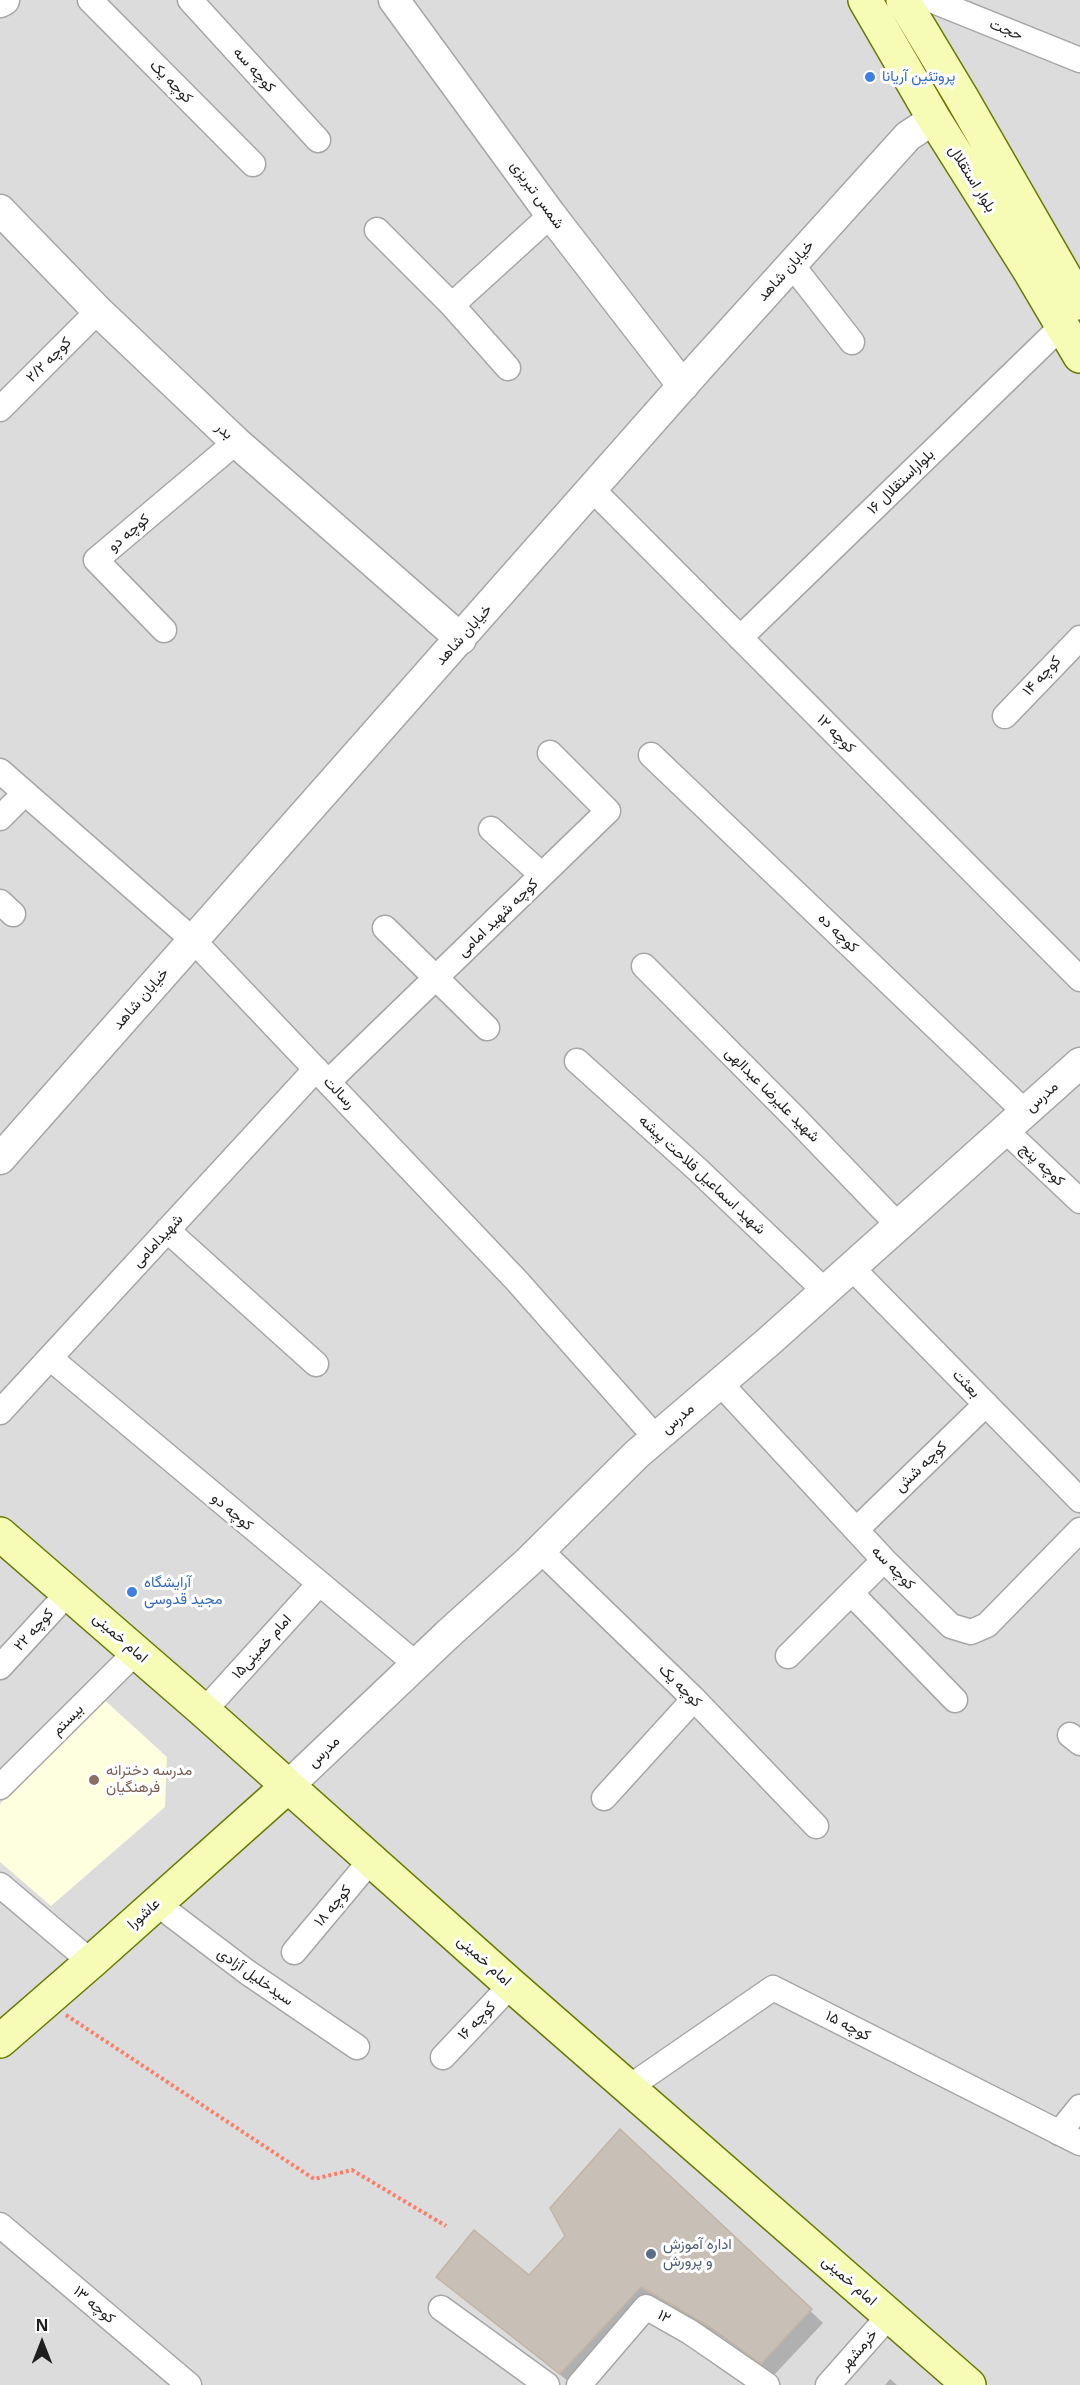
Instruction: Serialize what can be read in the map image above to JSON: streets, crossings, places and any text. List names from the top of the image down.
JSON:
{
  "streets": {
    "main road": ["بلوار استقلال", "امام خمینی", "عاشورا"],
    "street": [
      "حجت",
      "کوچه سه",
      "کوچه یک",
      "شمس تبریزی",
      "خیابان شاهد",
      "کوچه ۲/۲",
      "بدر",
      "بلواراستقلال ۱۶",
      "کوچه دو",
      "کوچه ۱۴",
      "کوچه ۱۲",
      "کوچه شهید امامی",
      "کوچه ده",
      "رسالت",
      "شهید علیرضا عبدالهی",
      "مدرس",
      "کوچه پنج",
      "شهید اسماعیل فلاحت پیشه",
      "شهیدامامی",
      "بعثت",
      "کوچه شش",
      "کوچه ۲۲",
      "امام خمینی۱۵",
      "بیستم",
      "کوچه ۱۸",
      "سیدخلیل آزادی",
      "کوچه ۱۶",
      "کوچه ۱۵",
      "کوچه ۱۳",
      "۱۲",
      "خرمشهر"
    ]
  },
  "crossings": [
    ["کوچه سه", "مدرس"],
    ["کوچه سه", "کوچه شش"],
    ["کوچه یک", "مدرس"],
    ["بلوار استقلال", "خیابان شاهد"],
    ["بلوار استقلال", "بلواراستقلال ۱۶"],
    ["شمس تبریزی", "خیابان شاهد"],
    ["خیابان شاهد", "بدر"],
    ["خیابان شاهد", "کوچه ۱۲"],
    ["خیابان شاهد", "رسالت"],
    ["کوچه ۲/۲", "بدر"],
    ["بدر", "کوچه دو"],
    ["بلواراستقلال ۱۶", "کوچه ۱۲"],
    ["کوچه دو", "مدرس"],
    ["کوچه دو", "شهیدامامی"],
    ["کوچه دو", "امام خمینی۱۵"],
    ["کوچه شهید امامی", "رسالت"],
    ["کوچه شهید امامی", "شهیدامامی"],
    ["کوچه ده", "مدرس"],
    ["کوچه ده", "کوچه پنج"],
    ["رسالت", "مدرس"],
    ["رسالت", "شهیدامامی"],
    ["شهید علیرضا عبدالهی", "مدرس"],
    ["مدرس", "کوچه پنج"],
    ["مدرس", "شهید اسماعیل فلاحت پیشه"],
    ["مدرس", "بعثت"],
    ["مدرس", "امام خمینی"],
    ["مدرس", "عاشورا"],
    ["بعثت", "کوچه شش"],
    ["کوچه ۲۲", "امام خمینی"],
    ["امام خمینی", "امام خمینی۱۵"],
    ["امام خمینی", "بیستم"],
    ["امام خمینی", "کوچه ۱۸"],
    ["امام خمینی", "عاشورا"],
    ["امام خمینی", "کوچه ۱۶"],
    ["امام خمینی", "کوچه ۱۵"],
    ["امام خمینی", "خرمشهر"],
    ["عاشورا", "سیدخلیل آزادی"]
  ],
  "places": [
    "پروتئین آریانا",
    "آرایشگاه مجید قدوسی",
    "مدرسه دخترانه فرهنگیان",
    "اداره آموزش و پرورش"
  ],
  "north": "top"
}
